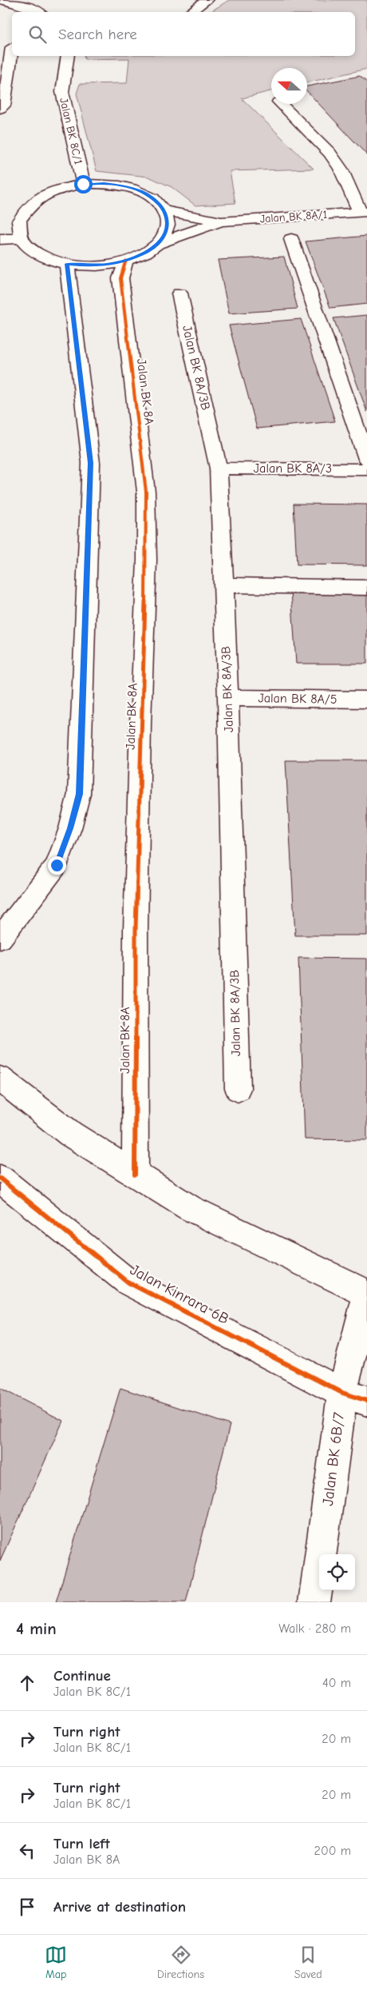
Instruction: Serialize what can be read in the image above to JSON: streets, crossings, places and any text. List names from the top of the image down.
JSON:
{
  "streets": {
    "street": [
      "Jalan BK 8C/1",
      "Jalan BK 8A/1",
      "Jalan BK 8A/3B",
      "Jalan BK 8A",
      "Jalan BK 8A/3",
      "Jalan BK 8A/5",
      "Jalan Kinrara 6B",
      "Jalan BK 6B/7"
    ]
  },
  "crossings": [
    ["Jalan BK 8C/1", "Jalan BK 8A/1"],
    ["Jalan BK 8C/1", "Jalan BK 8A"],
    ["Jalan BK 8A/1", "Jalan BK 8A"],
    ["Jalan BK 8A/3B", "Jalan BK 8A/3"],
    ["Jalan BK 8A/3B", "Jalan BK 8A/5"],
    ["Jalan Kinrara 6B", "Jalan BK 6B/7"]
  ],
  "north": "left",
  "page": {
    "search": "Search here",
    "heading": ["4 min", "Walk · 280 m"],
    "list": [
      ["Continue", "Jalan BK 8C/1", "40 m"],
      ["Turn right", "Jalan BK 8C/1", "20 m"],
      ["Turn right", "Jalan BK 8C/1", "20 m"],
      ["Turn left", "Jalan BK 8A", "200 m"],
      "Arrive at destination"
    ],
    "nav": ["Map", "Directions", "Saved"]
  }
}
